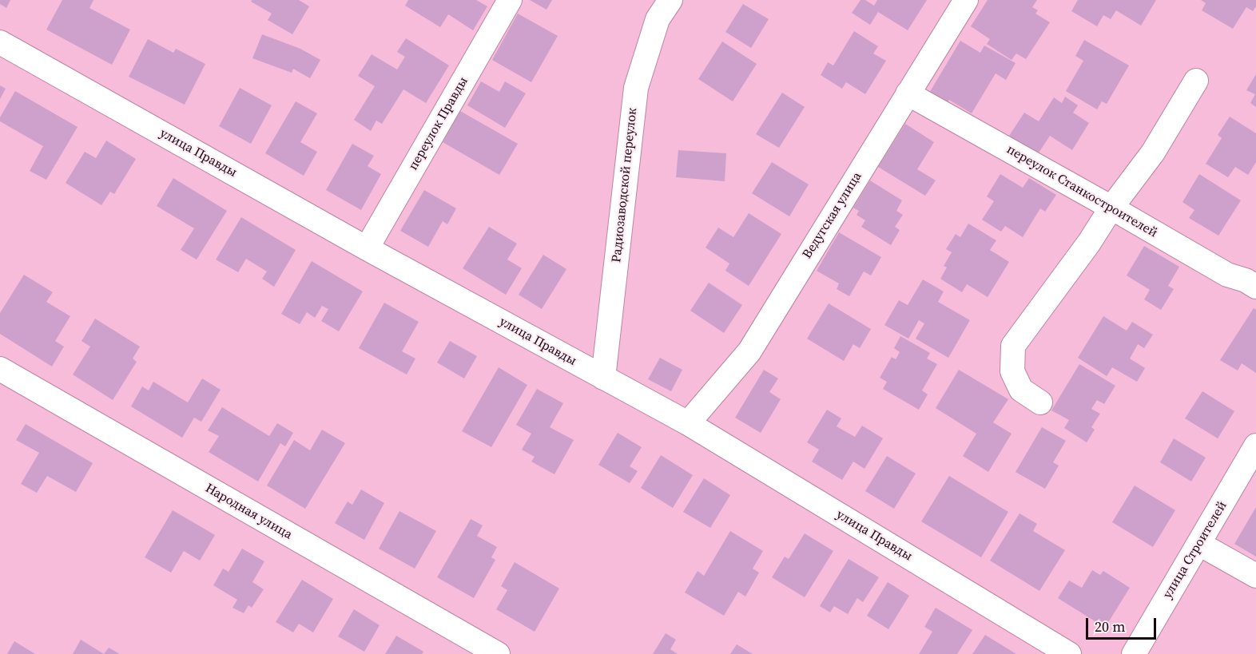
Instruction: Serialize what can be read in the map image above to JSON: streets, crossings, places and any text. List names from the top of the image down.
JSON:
{
  "streets": {
    "street": [
      "переулок Правды",
      "улица Правды",
      "Радиозаводской переулок",
      "переулок Станкостроителей",
      "Ведугская улица",
      "Народная улица",
      "улица Строителей"
    ]
  },
  "crossings": [
    ["переулок Правды", "улица Правды"],
    ["улица Правды", "Радиозаводской переулок"],
    ["улица Правды", "Ведугская улица"],
    ["переулок Станкостроителей", "Ведугская улица"]
  ],
  "scale_bar": "20 m"
}
